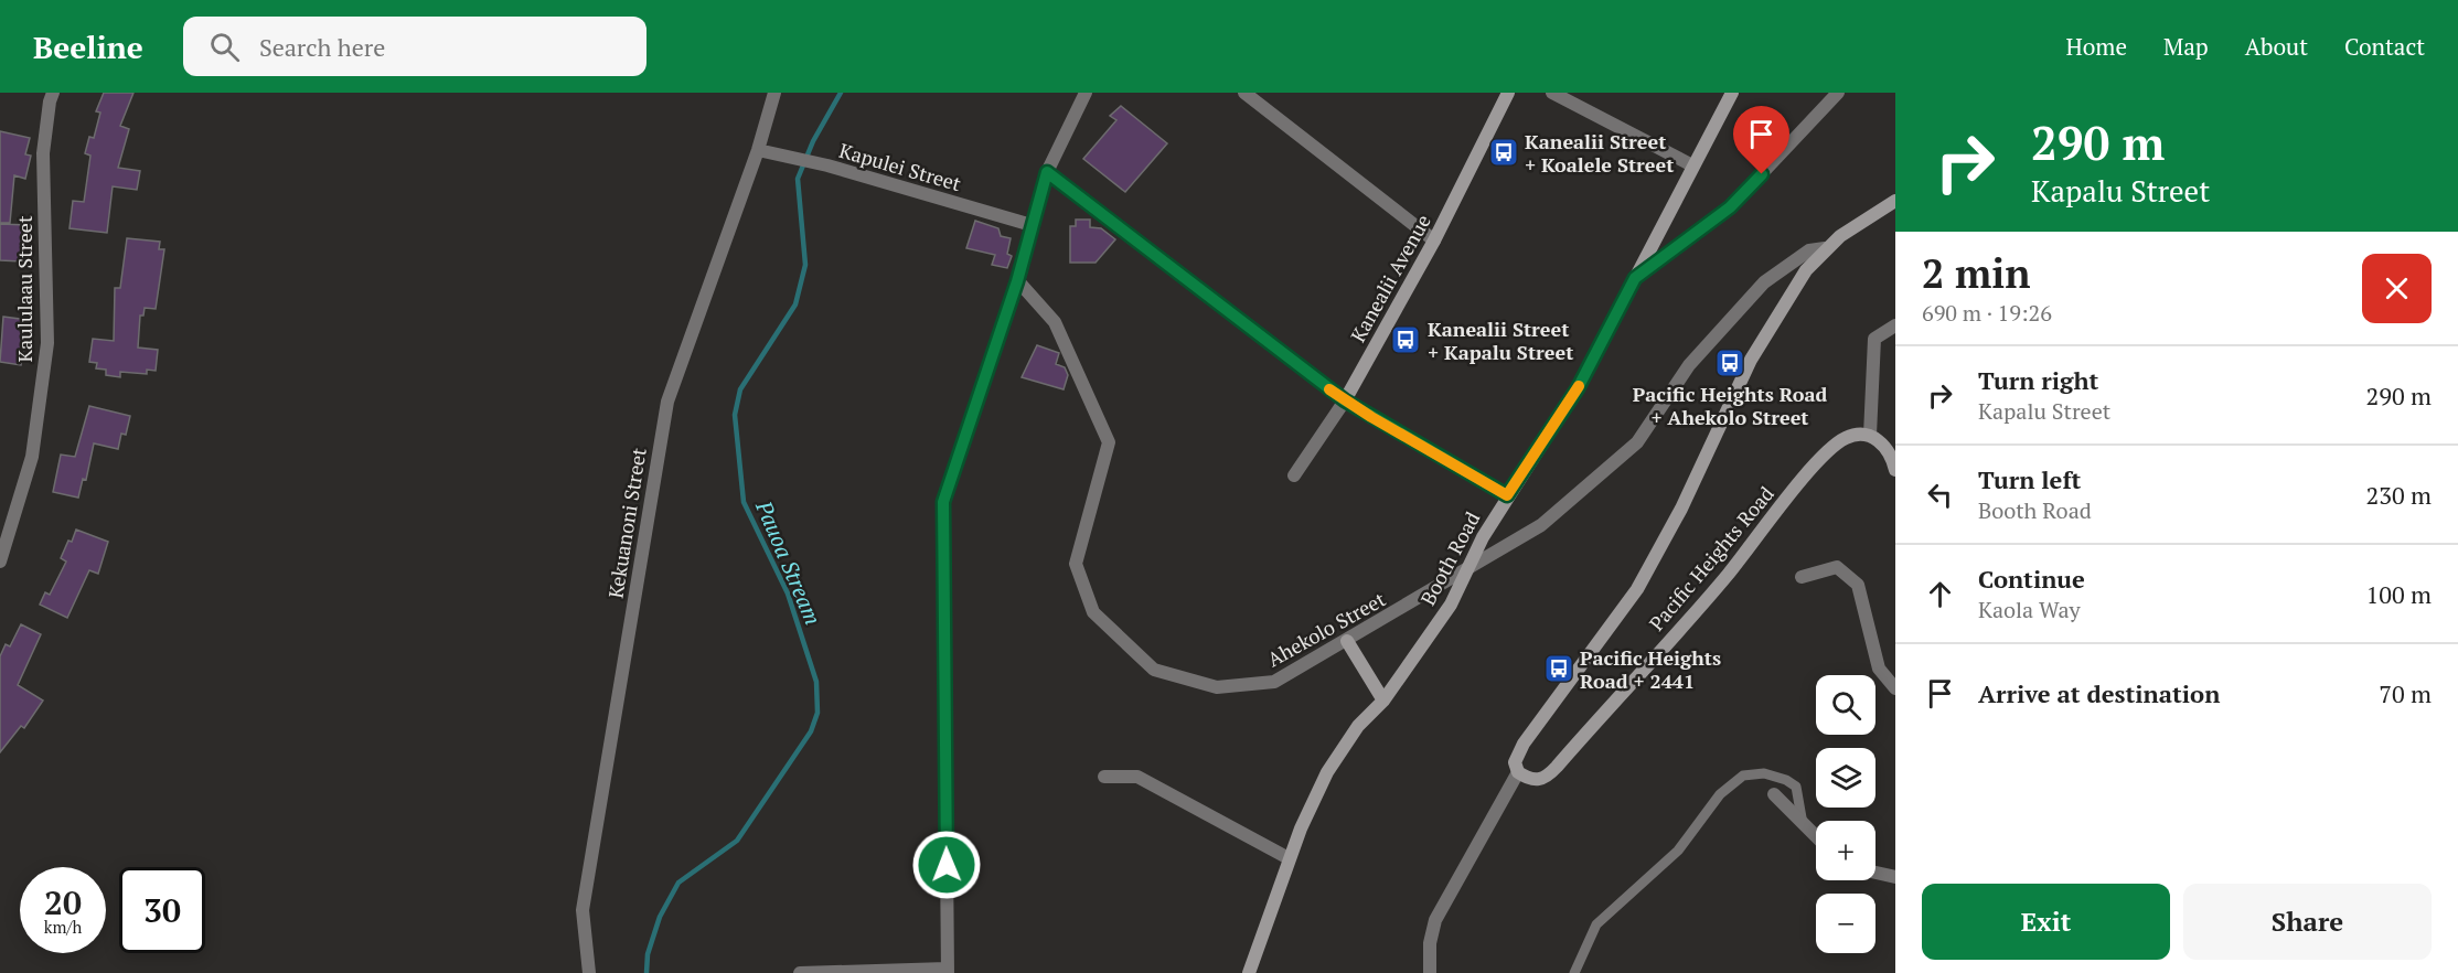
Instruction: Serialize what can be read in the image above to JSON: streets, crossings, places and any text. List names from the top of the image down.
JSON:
{
  "streets": {
    "street": [
      "Kapulei Street",
      "Kanealii Avenue",
      "Kaululaau Street",
      "Kekuanoni Street",
      "Booth Road",
      "Pacific Heights Road",
      "Ahekolo Street"
    ]
  },
  "crossings": [
    ["Kapulei Street", "Kekuanoni Street"],
    ["Booth Road", "Ahekolo Street"],
    ["Pacific Heights Road", "Ahekolo Street"]
  ],
  "water": ["Pauoa Stream"],
  "places": {
    "bus stop": [
      "Kanealii Street + Koalele Street",
      "Kanealii Street + Kapalu Street",
      "Pacific Heights Road + Ahekolo Street",
      "Pacific Heights Road + 2441"
    ]
  },
  "page": {
    "header": "Beeline",
    "search": "Search here",
    "nav": [
      "Home",
      "Map",
      "About",
      "Contact"
    ],
    "turn": ["290 m", "Kapalu Street"],
    "heading": ["2 min", "690 m · 19:26"],
    "list": [
      {
        "name": "Turn right",
        "note": "Kapalu Street",
        "value": "290 m"
      },
      {
        "name": "Turn left",
        "note": "Booth Road",
        "value": "230 m"
      },
      {
        "name": "Continue",
        "note": "Kaola Way",
        "value": "100 m"
      },
      {
        "name": "Arrive at destination",
        "value": "70 m"
      }
    ],
    "map_buttons": ["+", "−"],
    "speed": "20 km/h",
    "limit": "30",
    "buttons": ["Exit", "Share"]
  }
}
